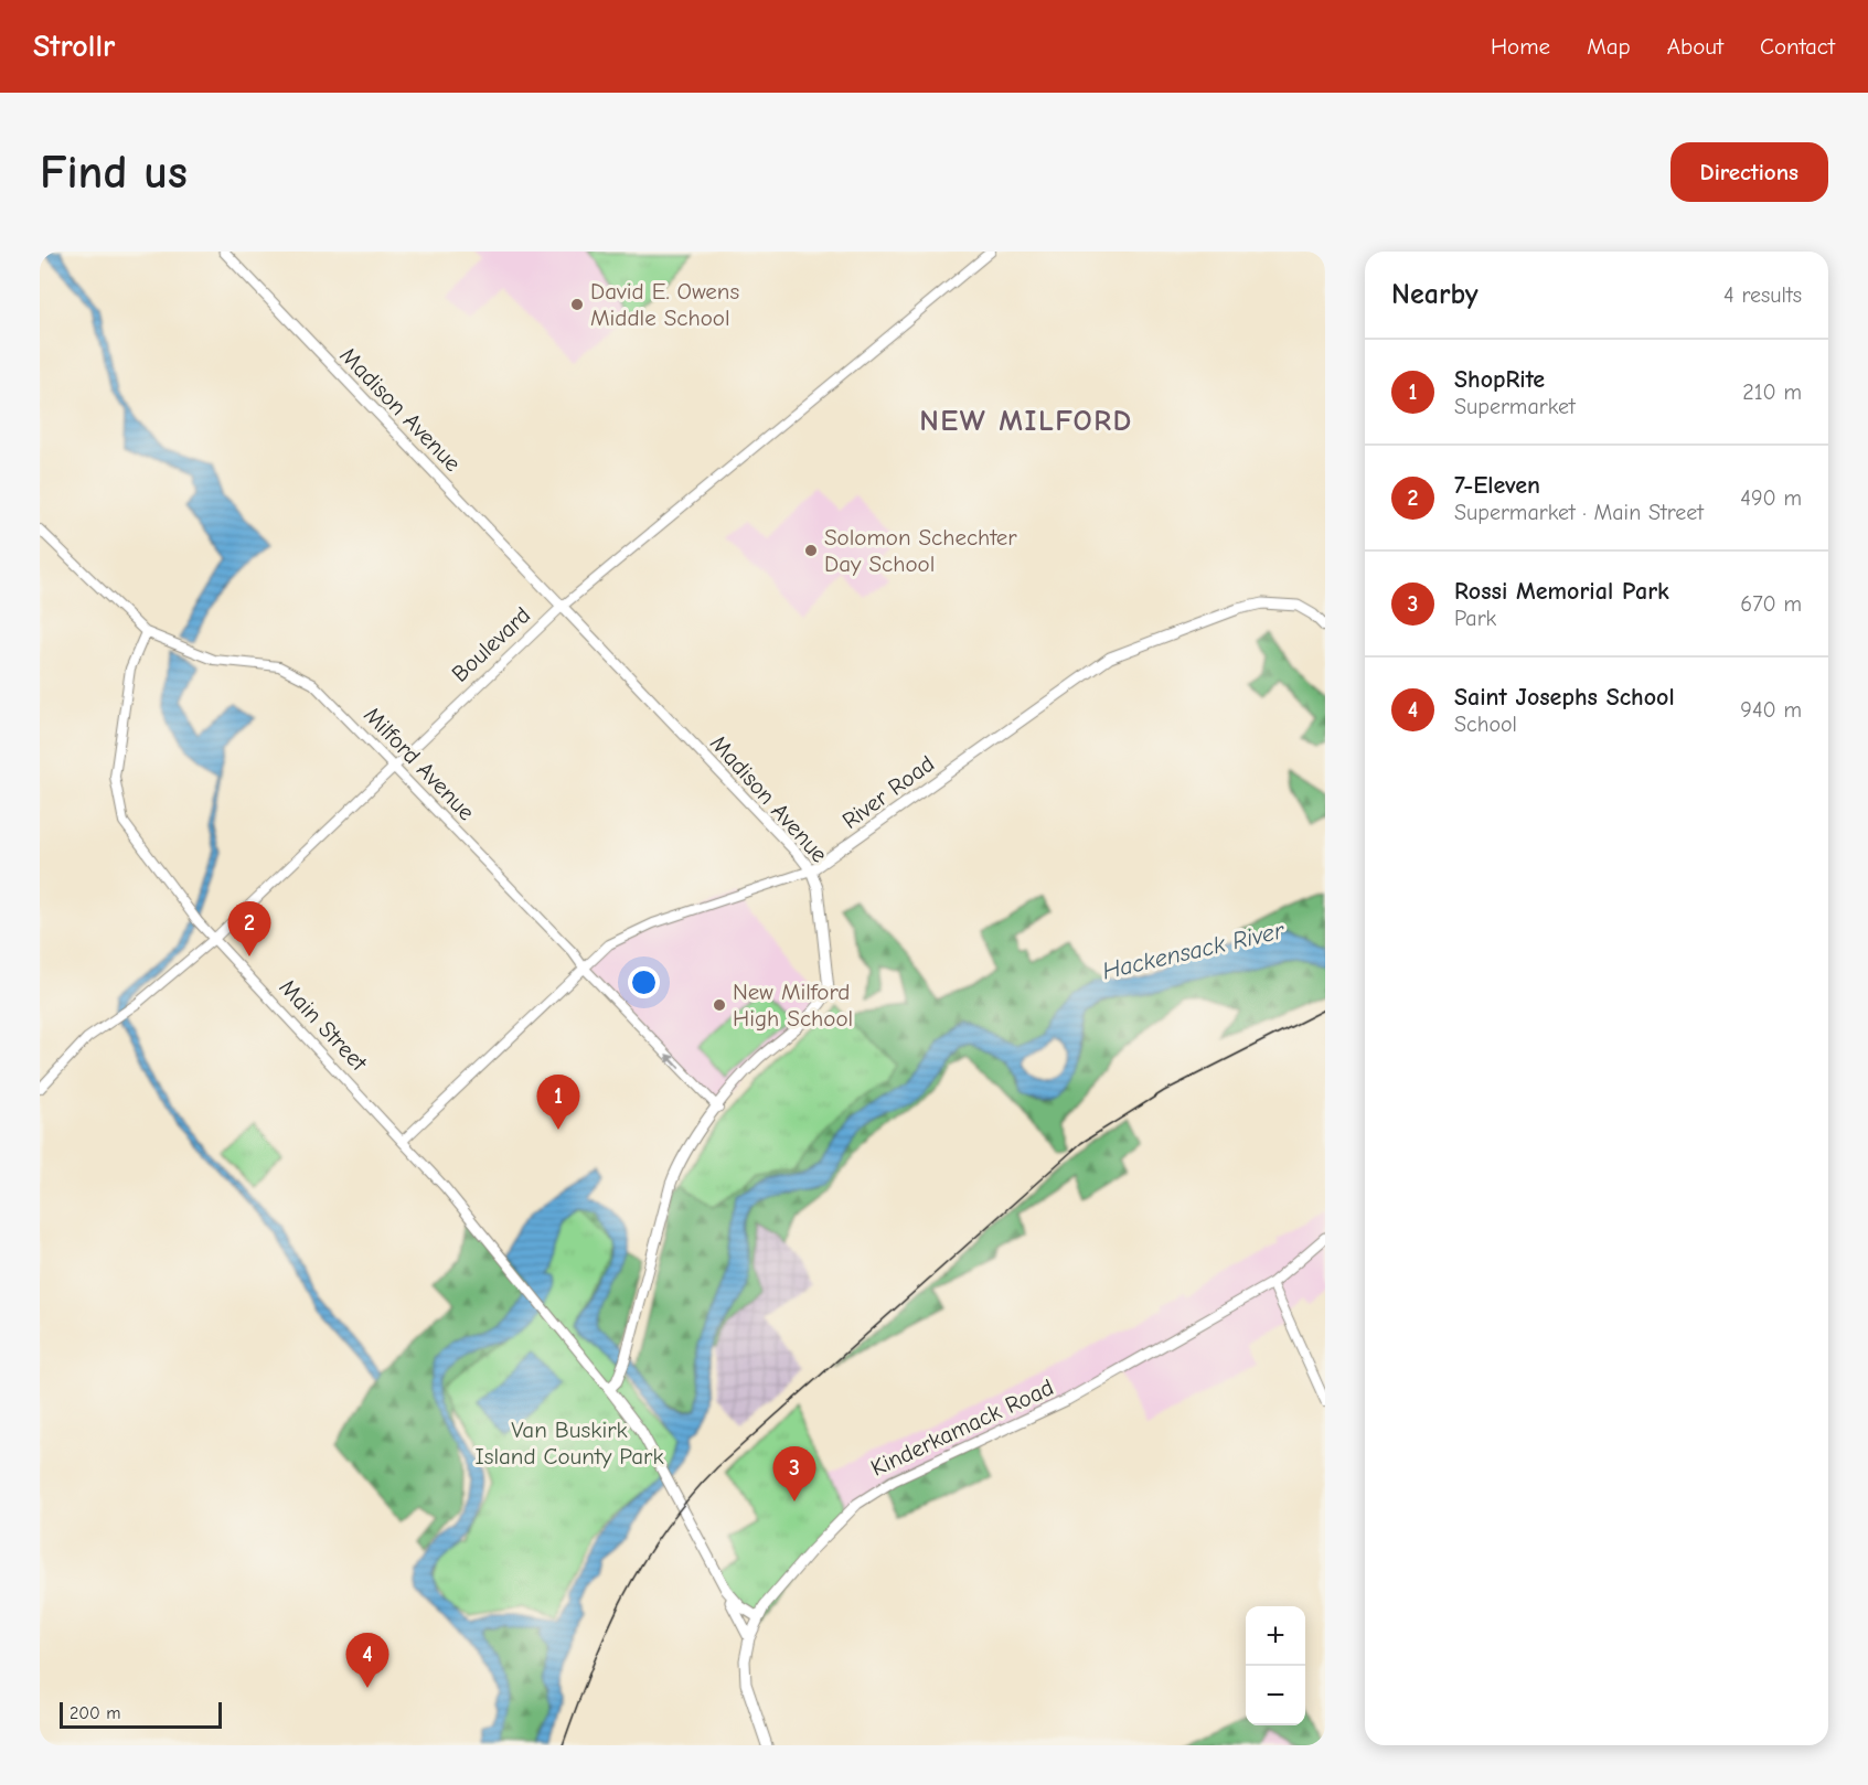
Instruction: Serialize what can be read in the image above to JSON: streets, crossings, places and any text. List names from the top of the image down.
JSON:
{
  "streets": {
    "main road": ["Madison Avenue", "River Road", "Kinderkamack Road"],
    "street": ["Boulevard", "Milford Avenue", "Main Street"]
  },
  "crossings": [
    ["Madison Avenue", "Boulevard"],
    ["Madison Avenue", "Milford Avenue"],
    ["Madison Avenue", "River Road"],
    ["Madison Avenue", "Main Street"],
    ["Boulevard", "Milford Avenue"],
    ["Boulevard", "Main Street"],
    ["Milford Avenue", "River Road"],
    ["Milford Avenue", "Main Street"],
    ["River Road", "Main Street"]
  ],
  "districts": ["NEW MILFORD"],
  "water": ["Hackensack River"],
  "parks": ["Van Buskirk Island County Park"],
  "places": ["David E. Owens Middle School", "Solomon Schechter Day School", "New Milford High School"],
  "scale_bar": "200 m",
  "page": {
    "header": "Strollr",
    "nav": [
      "Home",
      "Map",
      "About",
      "Contact"
    ],
    "buttons": "Directions",
    "title": "Find us",
    "heading": ["Nearby", "4 results"],
    "list": [
      {
        "mark": "1",
        "name": "ShopRite",
        "note": "Supermarket",
        "value": "210 m"
      },
      {
        "mark": "2",
        "name": "7-Eleven",
        "note": "Supermarket · Main Street",
        "value": "490 m"
      },
      {
        "mark": "3",
        "name": "Rossi Memorial Park",
        "note": "Park",
        "value": "670 m"
      },
      {
        "mark": "4",
        "name": "Saint Josephs School",
        "note": "School",
        "value": "940 m"
      }
    ],
    "pins": [
      "2",
      "1",
      "3",
      "4"
    ],
    "map_buttons": ["+", "−"],
    "scale": "200 m"
  }
}
